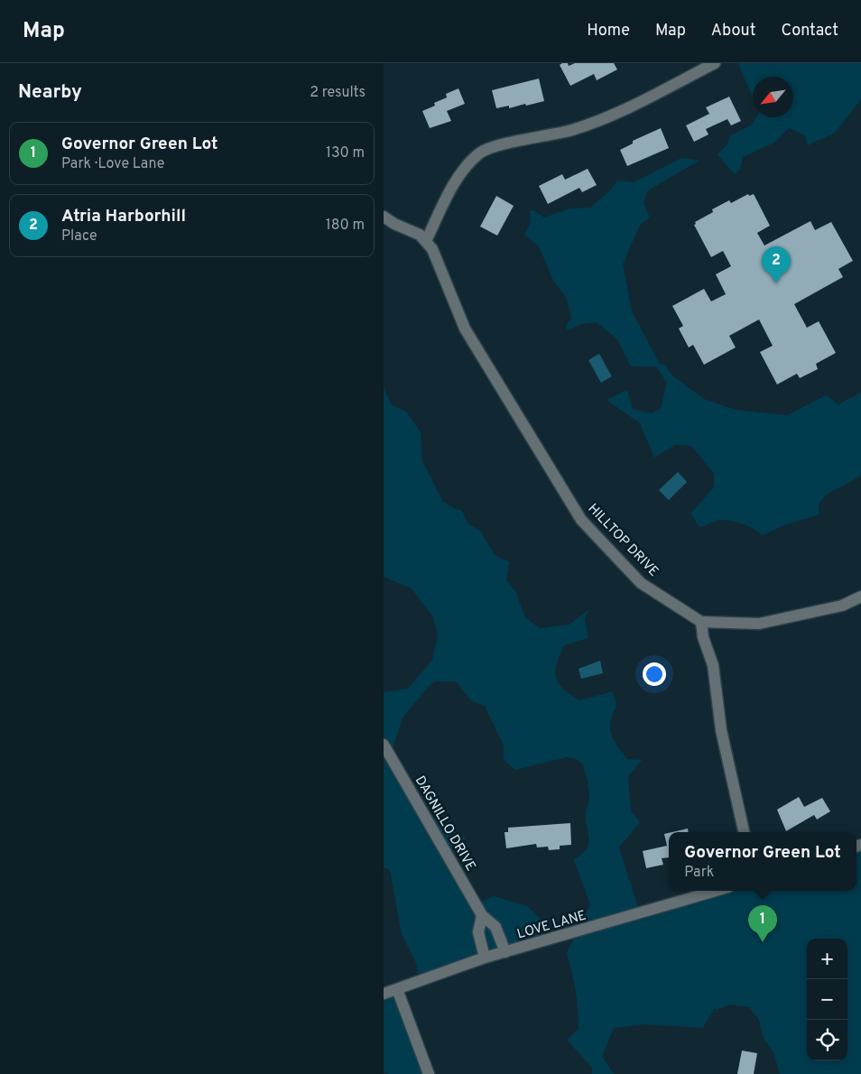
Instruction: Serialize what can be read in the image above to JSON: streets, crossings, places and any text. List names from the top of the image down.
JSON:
{
  "streets": {
    "street": ["HILLTOP DRIVE", "DAGNILLO DRIVE", "LOVE LANE"]
  },
  "crossings": [
    ["DAGNILLO DRIVE", "LOVE LANE"]
  ],
  "north": "bottom left",
  "page": {
    "header": "Map",
    "nav": [
      "Home",
      "Map",
      "About",
      "Contact"
    ],
    "heading": ["Nearby", "2 results"],
    "list": [
      {
        "mark": "1",
        "name": "Governor Green Lot",
        "note": "Park · Love Lane",
        "value": "130 m"
      },
      {
        "mark": "2",
        "name": "Atria Harborhill",
        "note": "Place",
        "value": "180 m"
      }
    ],
    "pins": ["2", "1"],
    "popup": ["Governor Green Lot", "Park"],
    "map_buttons": ["+", "−"]
  }
}
